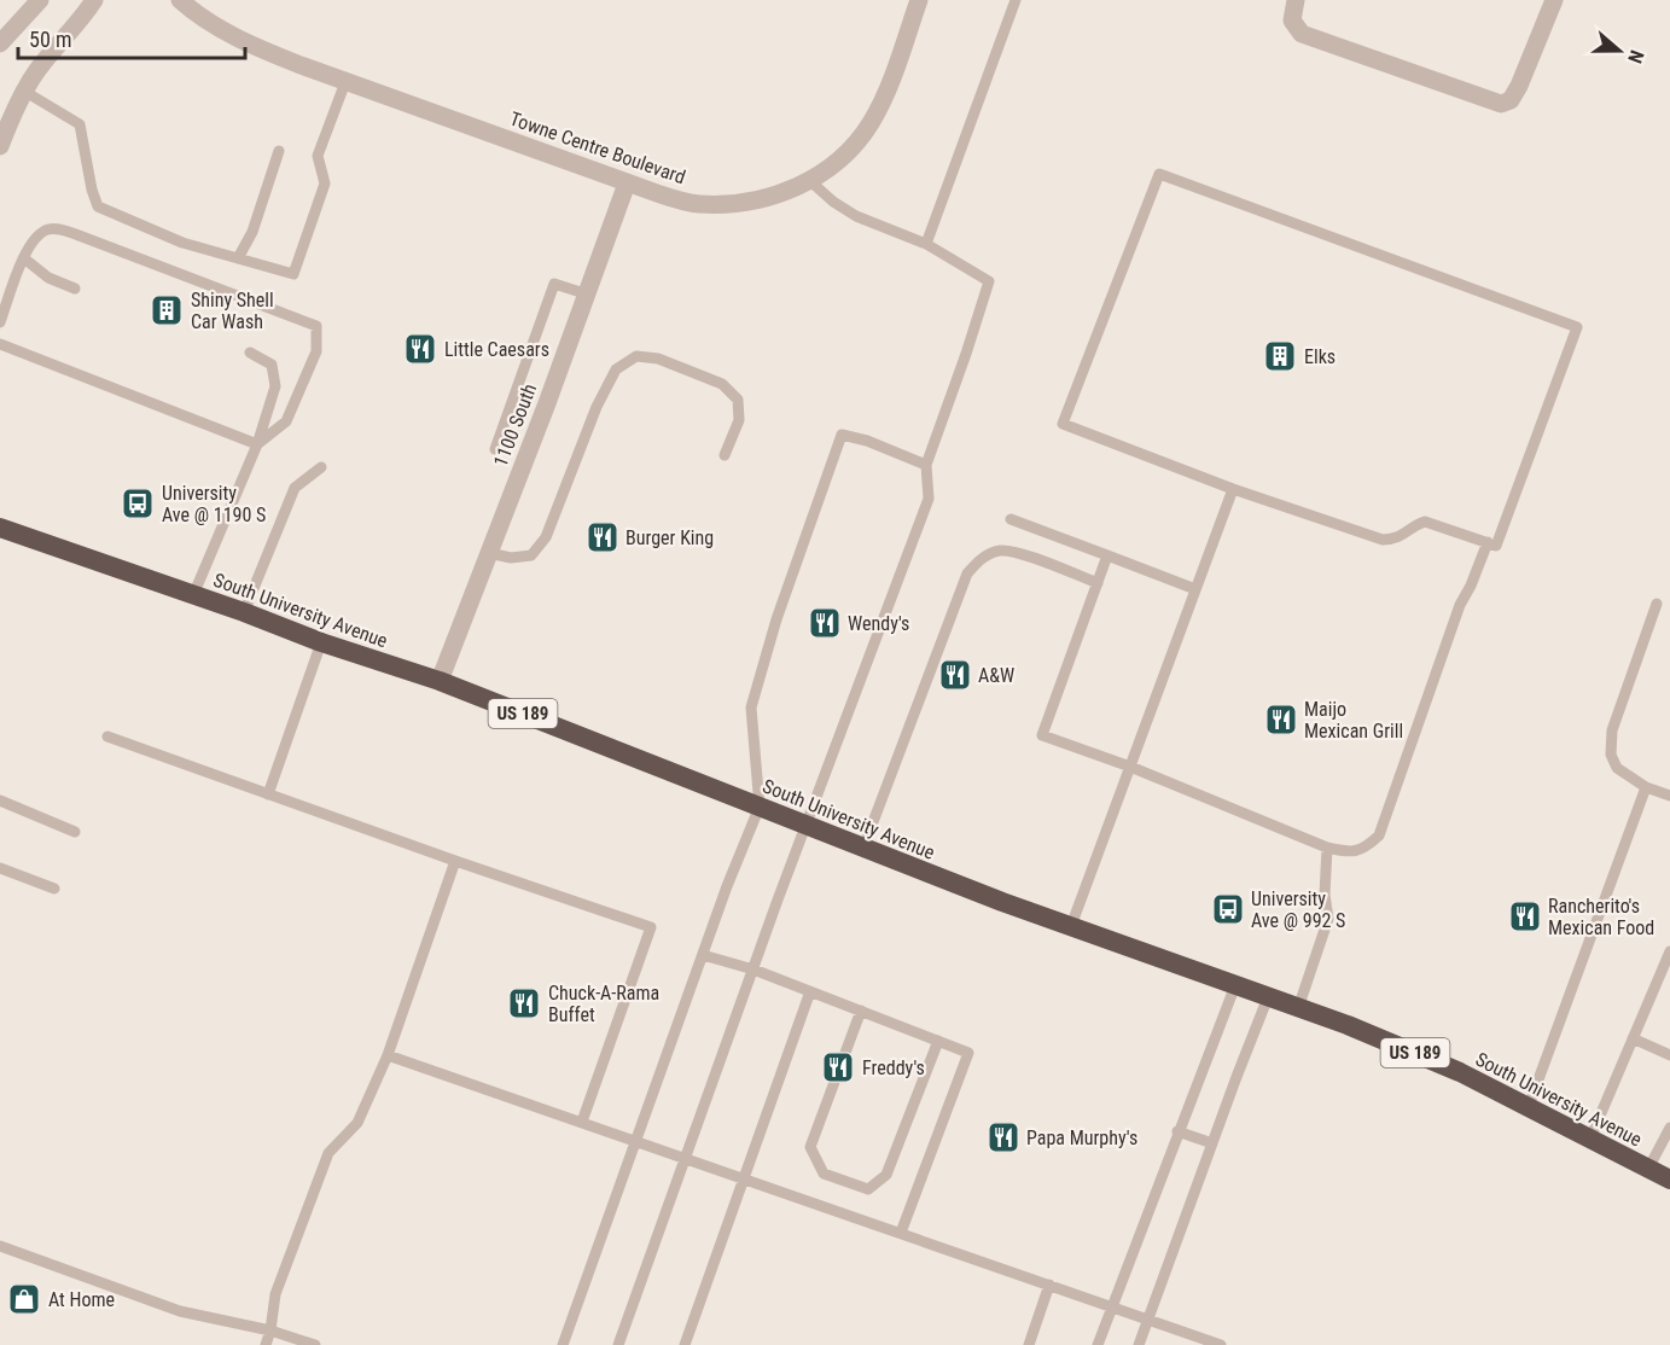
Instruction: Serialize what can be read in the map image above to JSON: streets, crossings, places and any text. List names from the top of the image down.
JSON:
{
  "streets": {
    "highway": ["South University Avenue", "US 189"],
    "street": ["Towne Centre Boulevard", "1100 South"]
  },
  "crossings": [
    ["Towne Centre Boulevard", "1100 South"],
    ["1100 South", "South University Avenue"]
  ],
  "places": {
    "building": ["Shiny Shell Car Wash", "Elks"],
    "restaurant": [
      "Little Caesars",
      "Burger King",
      "Wendy's",
      "A&W",
      "Maijo Mexican Grill",
      "Rancherito's Mexican Food",
      "Chuck-A-Rama Buffet",
      "Freddy's",
      "Papa Murphy's"
    ],
    "bus stop": ["University Ave @ 1190 S", "University Ave @ 992 S"],
    "shop": ["At Home"]
  },
  "scale_bar": "50 m",
  "north": "right"
}
